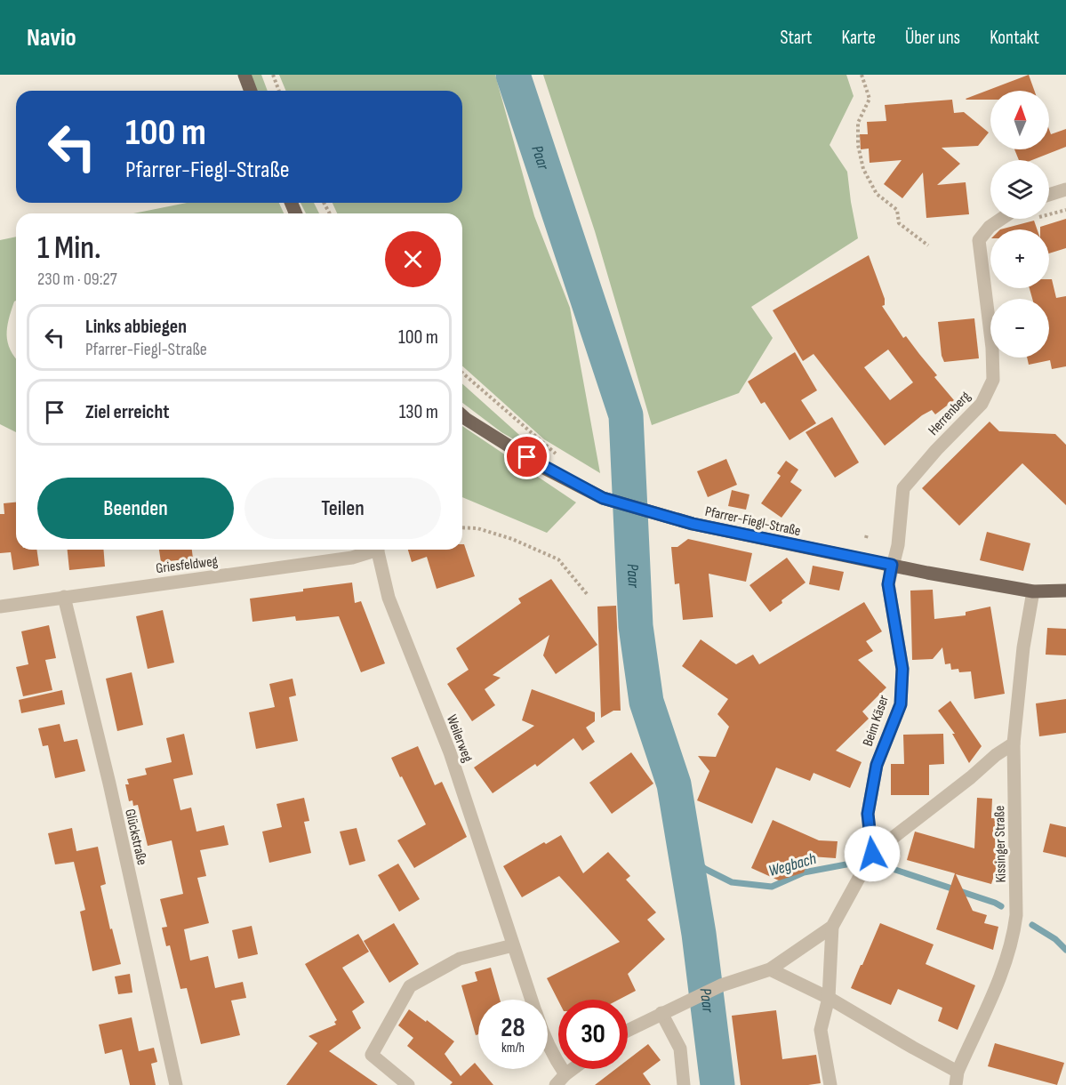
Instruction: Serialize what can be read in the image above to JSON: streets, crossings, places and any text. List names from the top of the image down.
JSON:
{
  "streets": {
    "main road": ["Pfarrer-Fiegl-Straße"],
    "street": [
      "Herrenberg",
      "Griesfeldweg",
      "Beim Käser",
      "Weilerweg",
      "Glückstraße",
      "Kissinger Straße"
    ]
  },
  "crossings": [
    ["Herrenberg", "Pfarrer-Fiegl-Straße"],
    ["Herrenberg", "Beim Käser"],
    ["Pfarrer-Fiegl-Straße", "Beim Käser"],
    ["Pfarrer-Fiegl-Straße", "Kissinger Straße"],
    ["Griesfeldweg", "Glückstraße"]
  ],
  "water": ["Paar", "Wegbach"],
  "north": "top",
  "page": {
    "header": "Navio",
    "nav": [
      "Start",
      "Karte",
      "Über uns",
      "Kontakt"
    ],
    "map_buttons": ["+", "−"],
    "turn": ["100 m", "Pfarrer-Fiegl-Straße"],
    "heading": ["1 Min.", "230 m · 09:27"],
    "list": [
      {
        "name": "Links abbiegen",
        "note": "Pfarrer-Fiegl-Straße",
        "value": "100 m"
      },
      {
        "name": "Ziel erreicht",
        "value": "130 m"
      }
    ],
    "buttons": ["Beenden", "Teilen"],
    "speed": "28 km/h",
    "limit": "30"
  }
}
